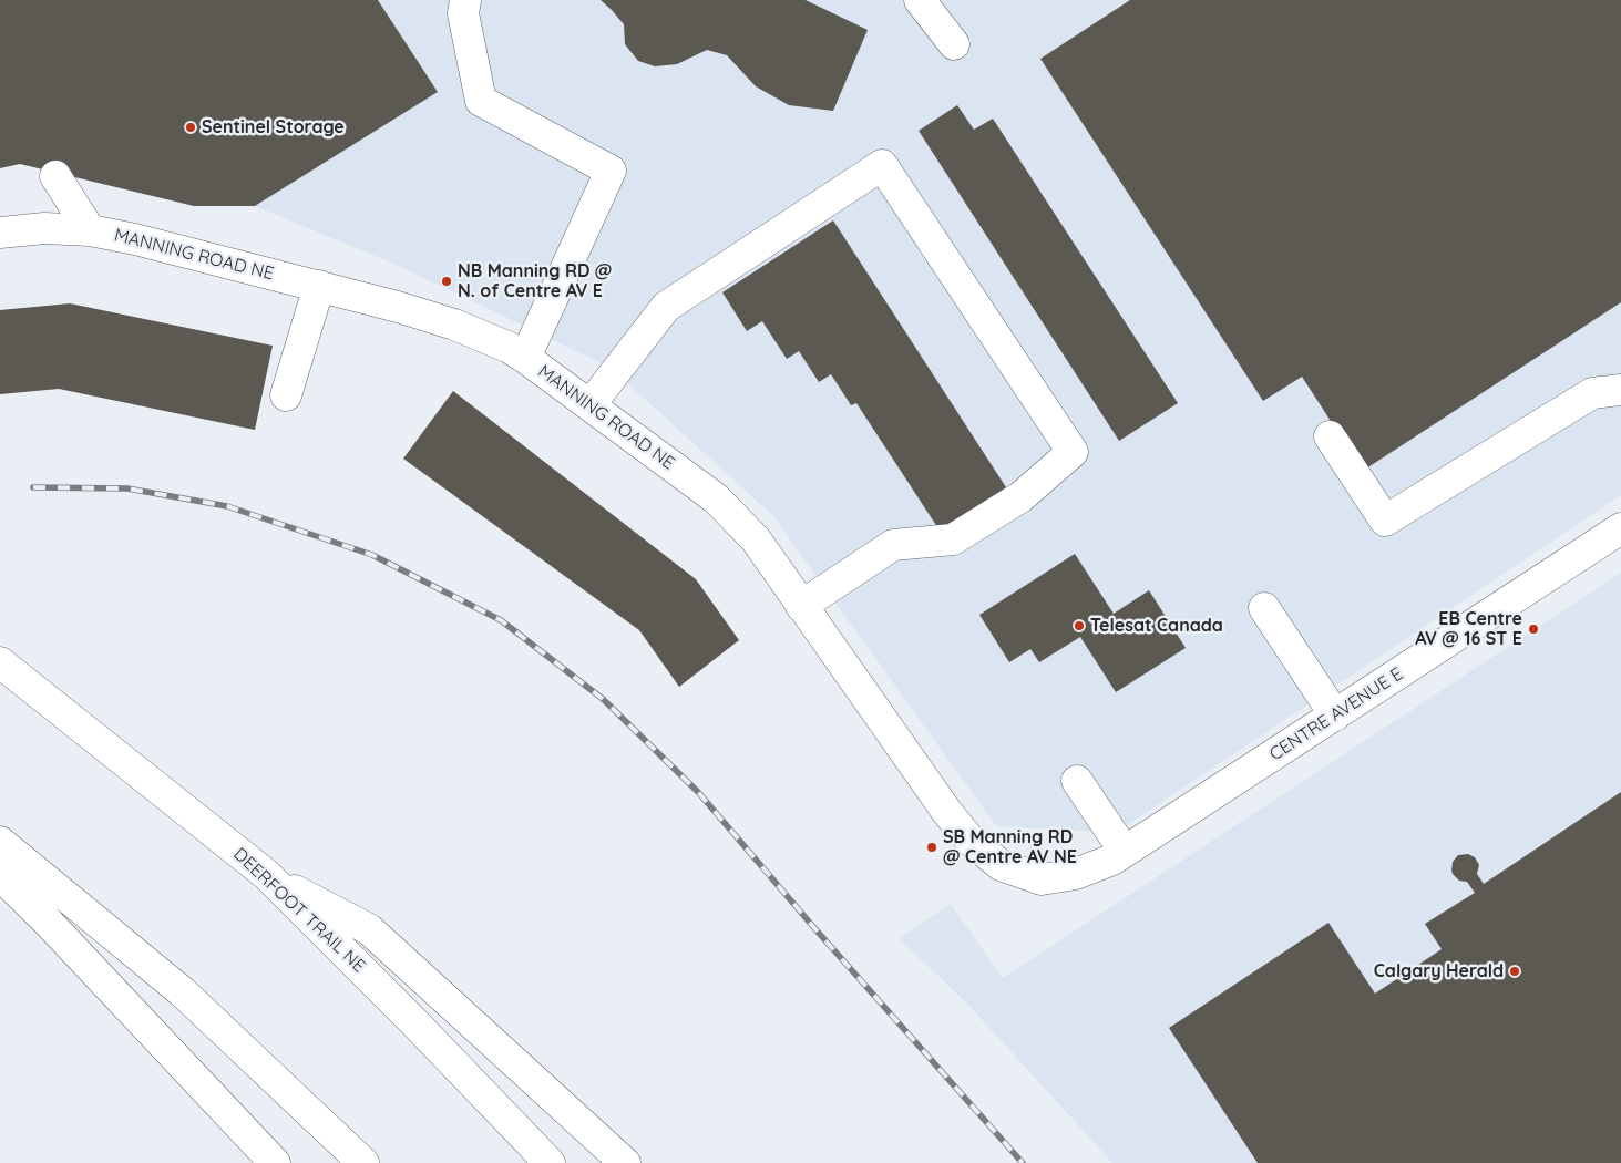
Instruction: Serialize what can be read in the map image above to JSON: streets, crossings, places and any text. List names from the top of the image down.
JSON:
{
  "streets": {
    "main road": ["MANNING ROAD NE", "CENTRE AVENUE E", "DEERFOOT TRAIL NE"]
  },
  "crossings": [
    ["MANNING ROAD NE", "CENTRE AVENUE E"]
  ],
  "places": [
    "Sentinel Storage",
    "NB Manning RD @ N. of Centre AV E",
    "Telesat Canada",
    "EB Centre AV @ 16 ST E",
    "SB Manning RD @ Centre AV NE",
    "Calgary Herald"
  ]
}
